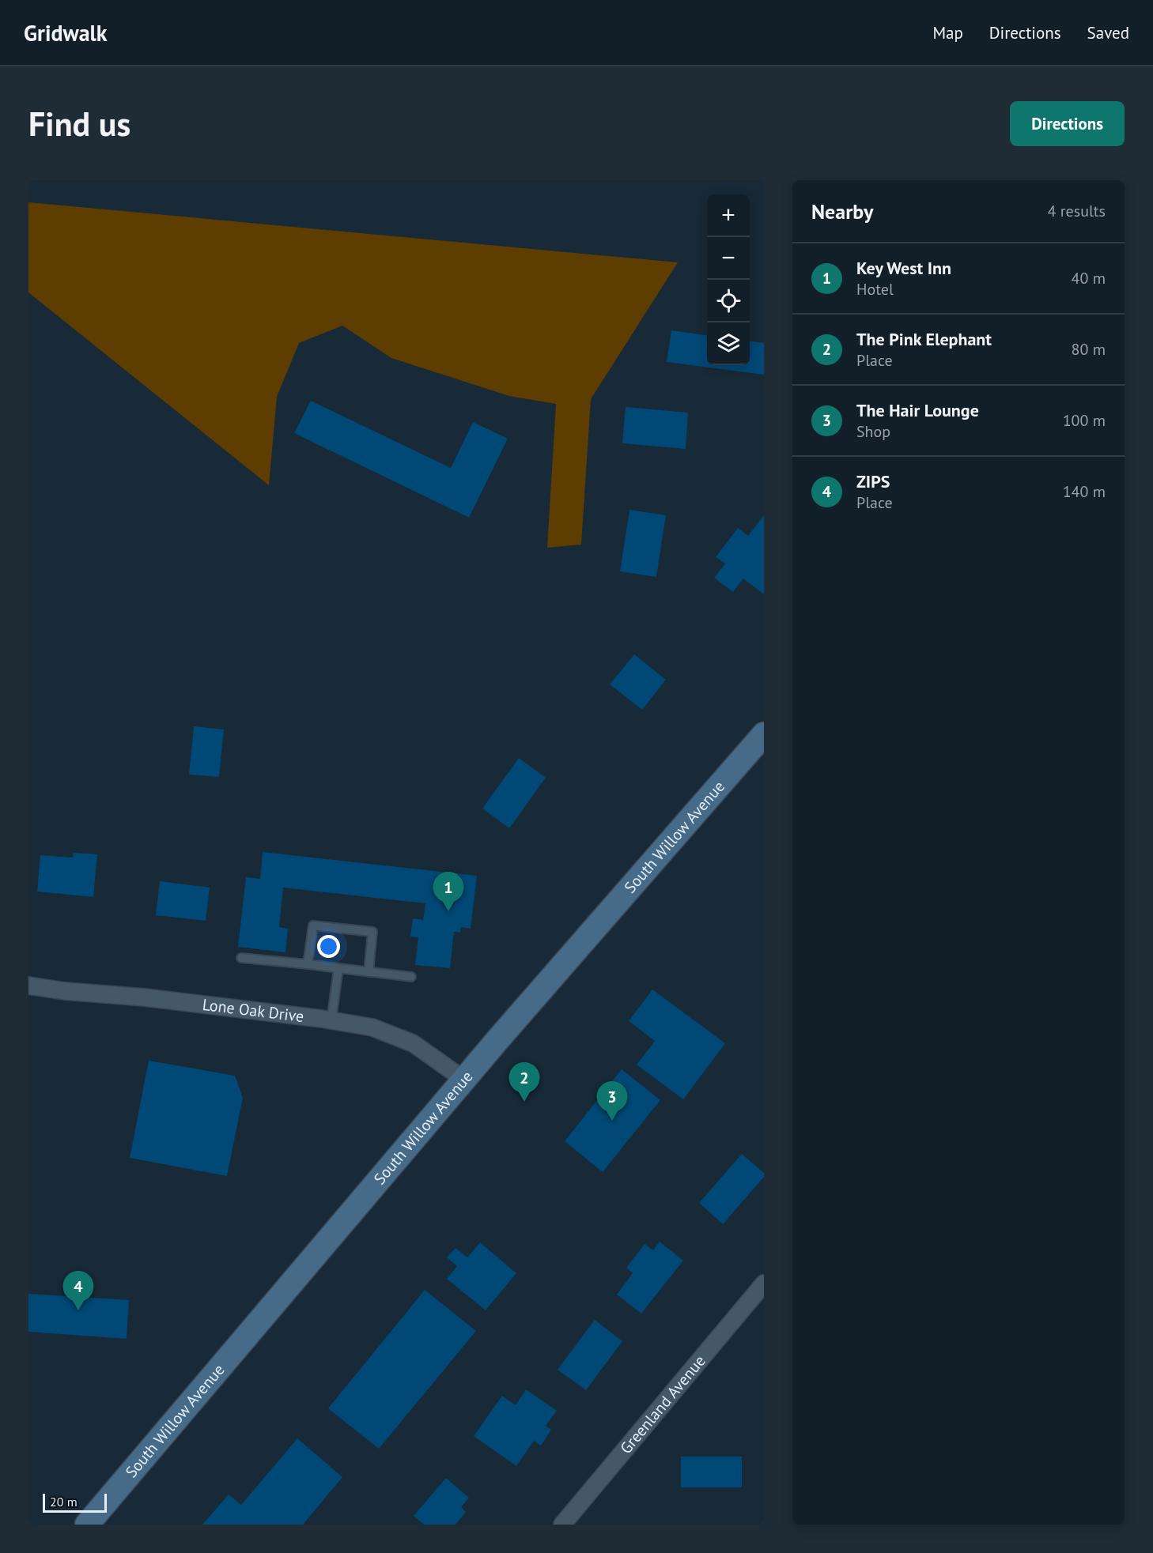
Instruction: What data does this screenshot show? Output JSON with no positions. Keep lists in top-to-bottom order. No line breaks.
{"streets":{"main road":["South Willow Avenue"],"street":["Lone Oak Drive","Greenland Avenue"]},"crossings":[["South Willow Avenue","Lone Oak Drive"]],"scale_bar":"20 m","page":{"header":"Gridwalk","nav":["Map","Directions","Saved"],"buttons":"Directions","title":"Find us","heading":["Nearby","4 results"],"map_buttons":["+","−"],"list":[{"mark":"1","name":"Key West Inn","note":"Hotel","value":"40 m"},{"mark":"2","name":"The Pink Elephant","note":"Place","value":"80 m"},{"mark":"3","name":"The Hair Lounge","note":"Shop","value":"100 m"},{"mark":"4","name":"ZIPS","note":"Place","value":"140 m"}],"pins":["1","2","3","4"],"scale":"20 m"}}
